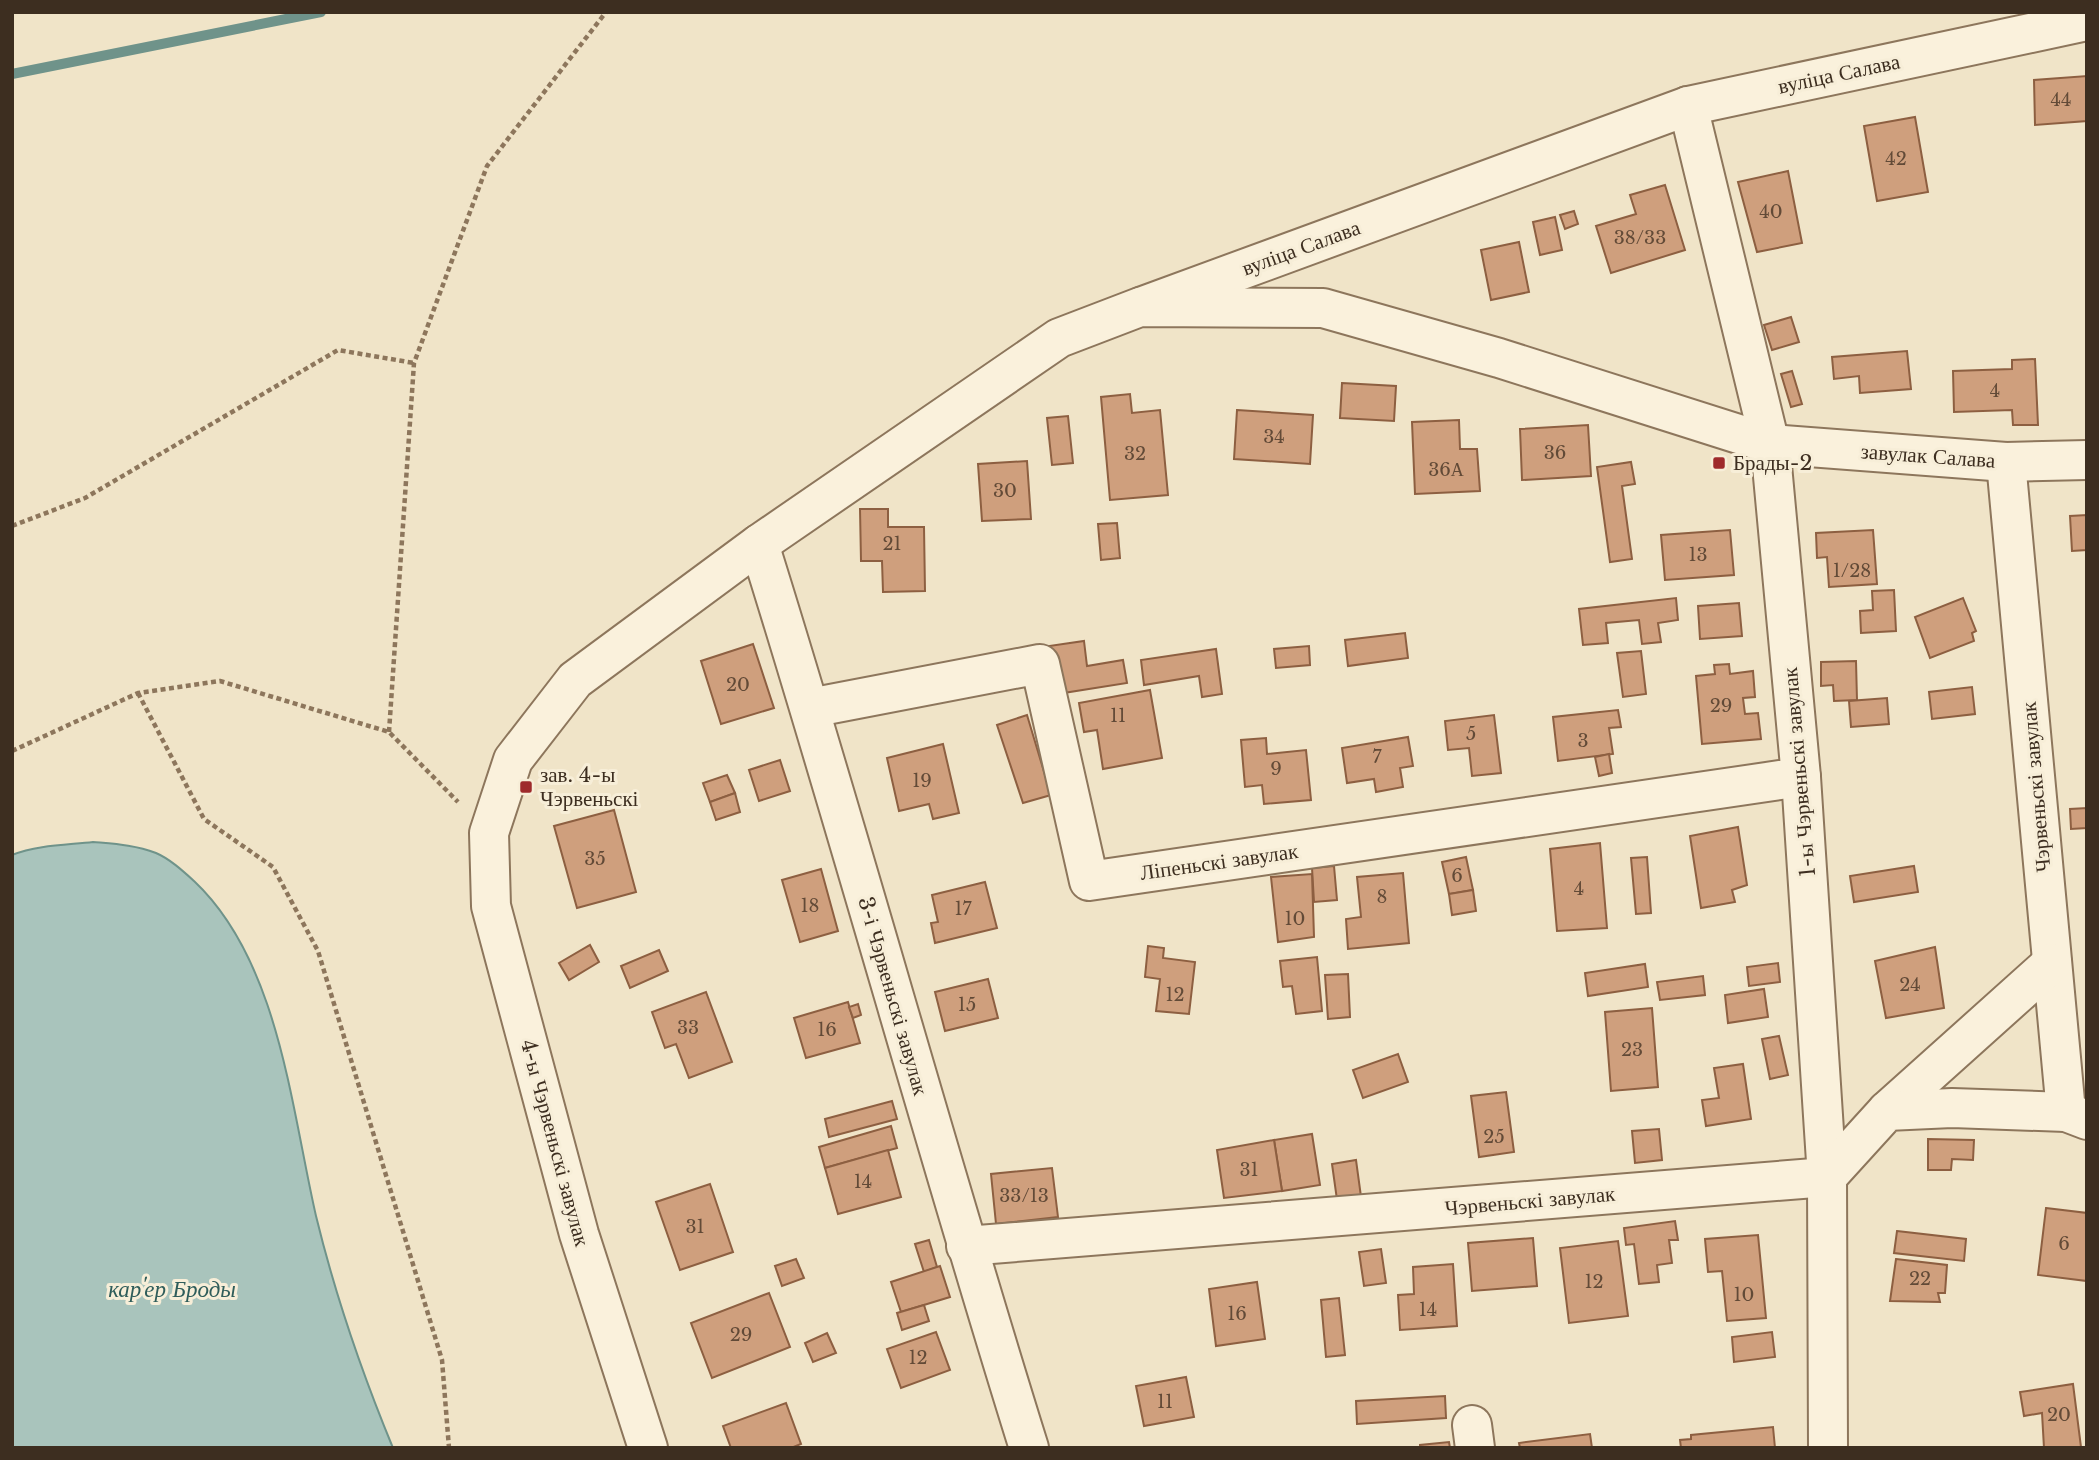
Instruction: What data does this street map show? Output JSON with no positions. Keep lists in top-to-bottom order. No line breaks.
{"streets":{"street":["вуліца Салава","завулак Салава","1-ы Чэрвеньскі завулак","Чэрвеньскі завулак","Ліпеньскі завулак","3-і Чэрвеньскі завулак","4-ы Чэрвеньскі завулак"]},"crossings":[["вуліца Салава","завулак Салава"],["вуліца Салава","1-ы Чэрвеньскі завулак"],["вуліца Салава","4-ы Чэрвеньскі завулак"],["завулак Салава","1-ы Чэрвеньскі завулак"],["завулак Салава","Чэрвеньскі завулак"],["1-ы Чэрвеньскі завулак","Чэрвеньскі завулак"],["1-ы Чэрвеньскі завулак","Ліпеньскі завулак"],["Чэрвеньскі завулак","3-і Чэрвеньскі завулак"],["Ліпеньскі завулак","3-і Чэрвеньскі завулак"],["3-і Чэрвеньскі завулак","4-ы Чэрвеньскі завулак"]],"water":["карʼер Броды"],"places":{"transit":["Брады-2","зав. 4-ы Чэрвеньскі"]},"house_numbers":["44","42","40","38/33","4","34","36","32","36А","30","21","13","1/28","20","29","11","5","3","7","9","19","35","6","4","8","18","17","10","24","12","15","33","16","23","25","31","14","33/13","31","6","22","12","10","14","16","29","12","11","20"]}
